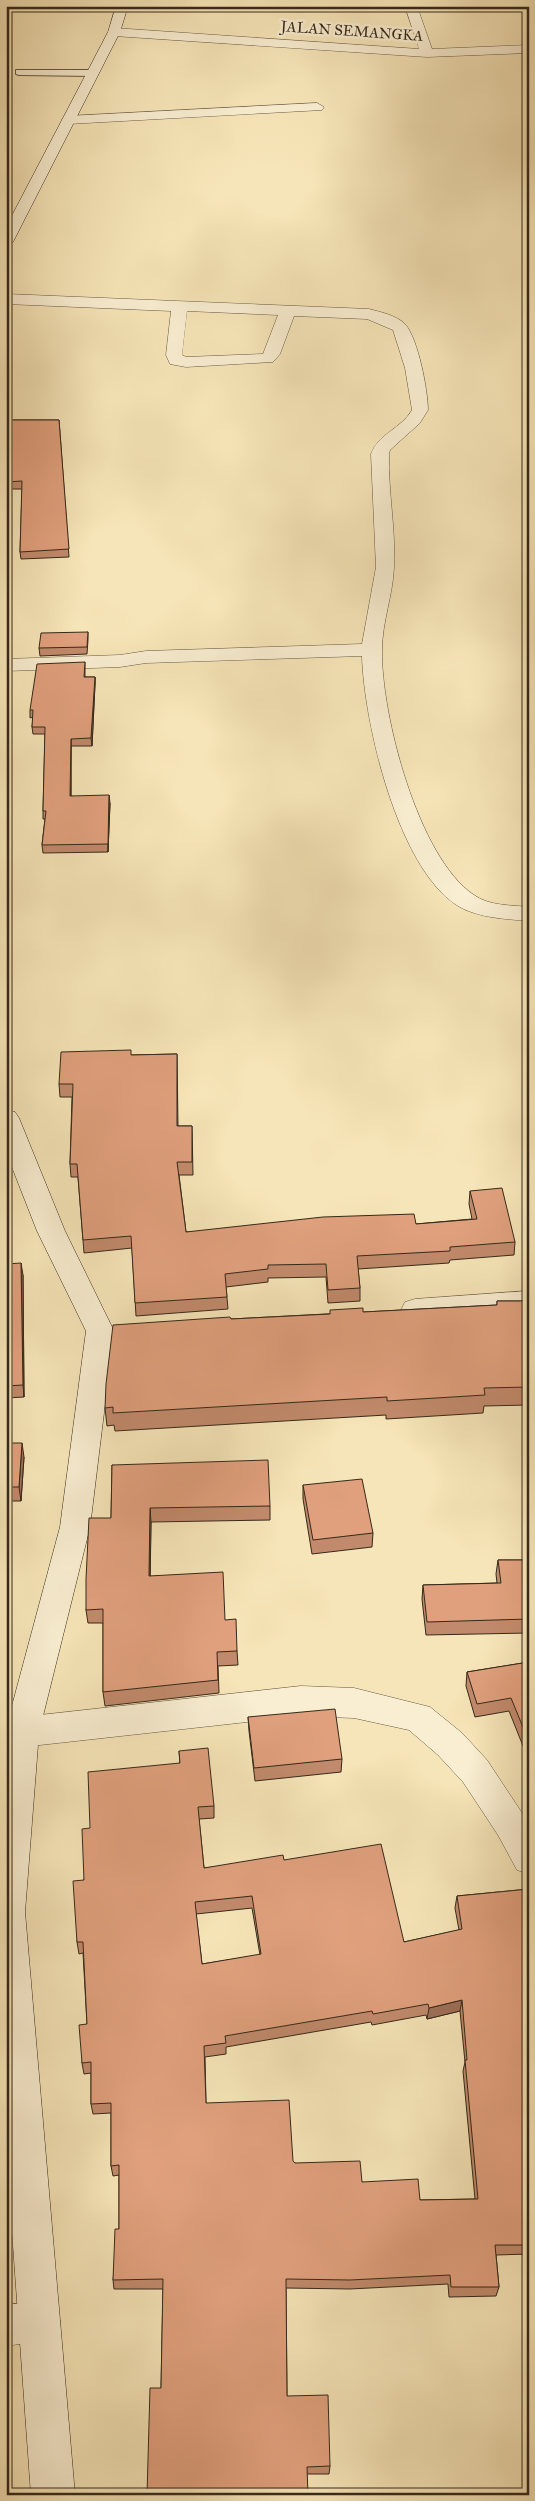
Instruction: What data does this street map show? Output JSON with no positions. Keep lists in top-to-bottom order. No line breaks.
{"streets":{"street":["JALAN SEMANGKA"]}}
